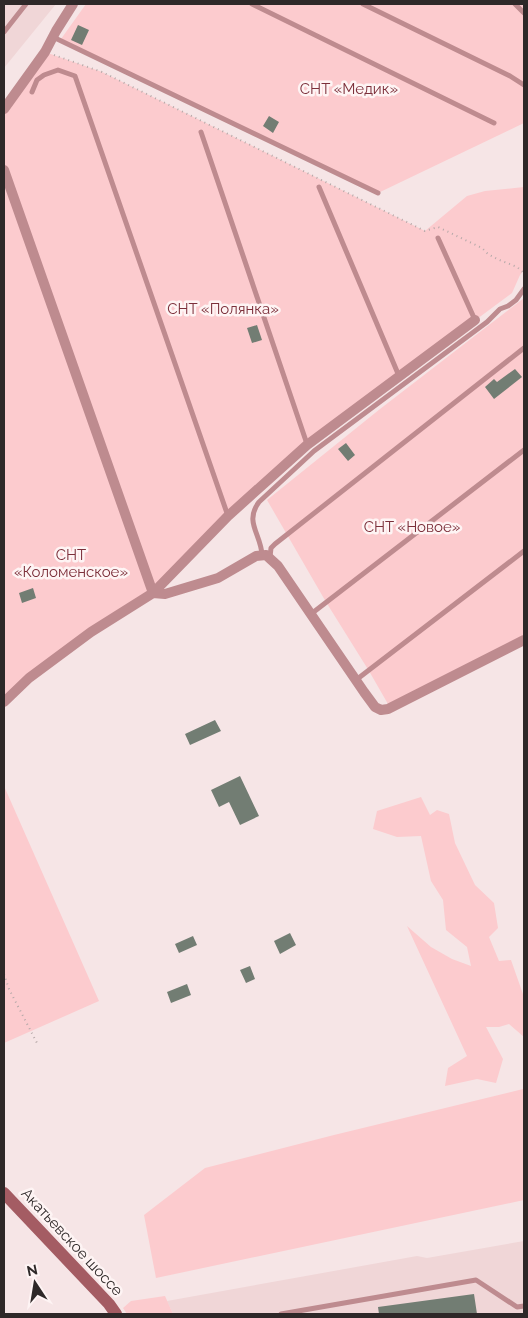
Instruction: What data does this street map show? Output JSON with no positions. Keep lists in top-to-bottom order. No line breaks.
{"streets":{"main road":["Акатьевское шоссе"]},"parks":["СНТ «Медик»","СНТ «Полянка»","СНТ «Новое»","СНТ «Коломенское»"],"north":"top"}
